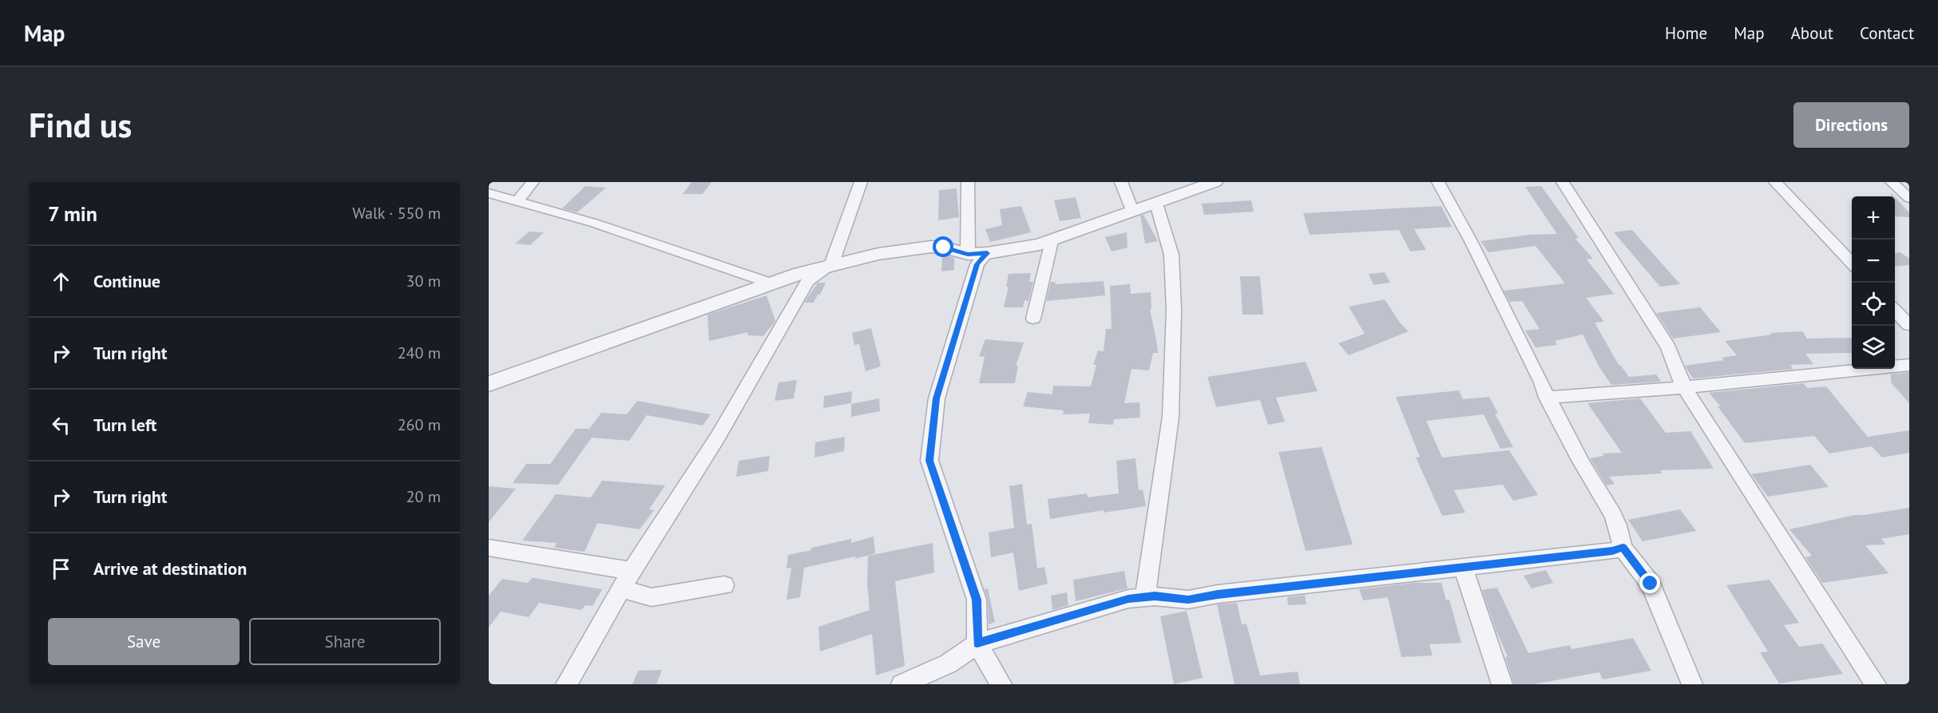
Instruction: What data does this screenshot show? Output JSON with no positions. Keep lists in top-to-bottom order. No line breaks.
{"page":{"header":"Map","nav":["Home","Map","About","Contact"],"buttons":["Directions",["Save","Share"]],"title":"Find us","heading":["7 min","Walk · 550 m"],"map_buttons":["+","−"],"list":[["Continue","30 m"],["Turn right","240 m"],["Turn left","260 m"],["Turn right","20 m"],"Arrive at destination"]}}
